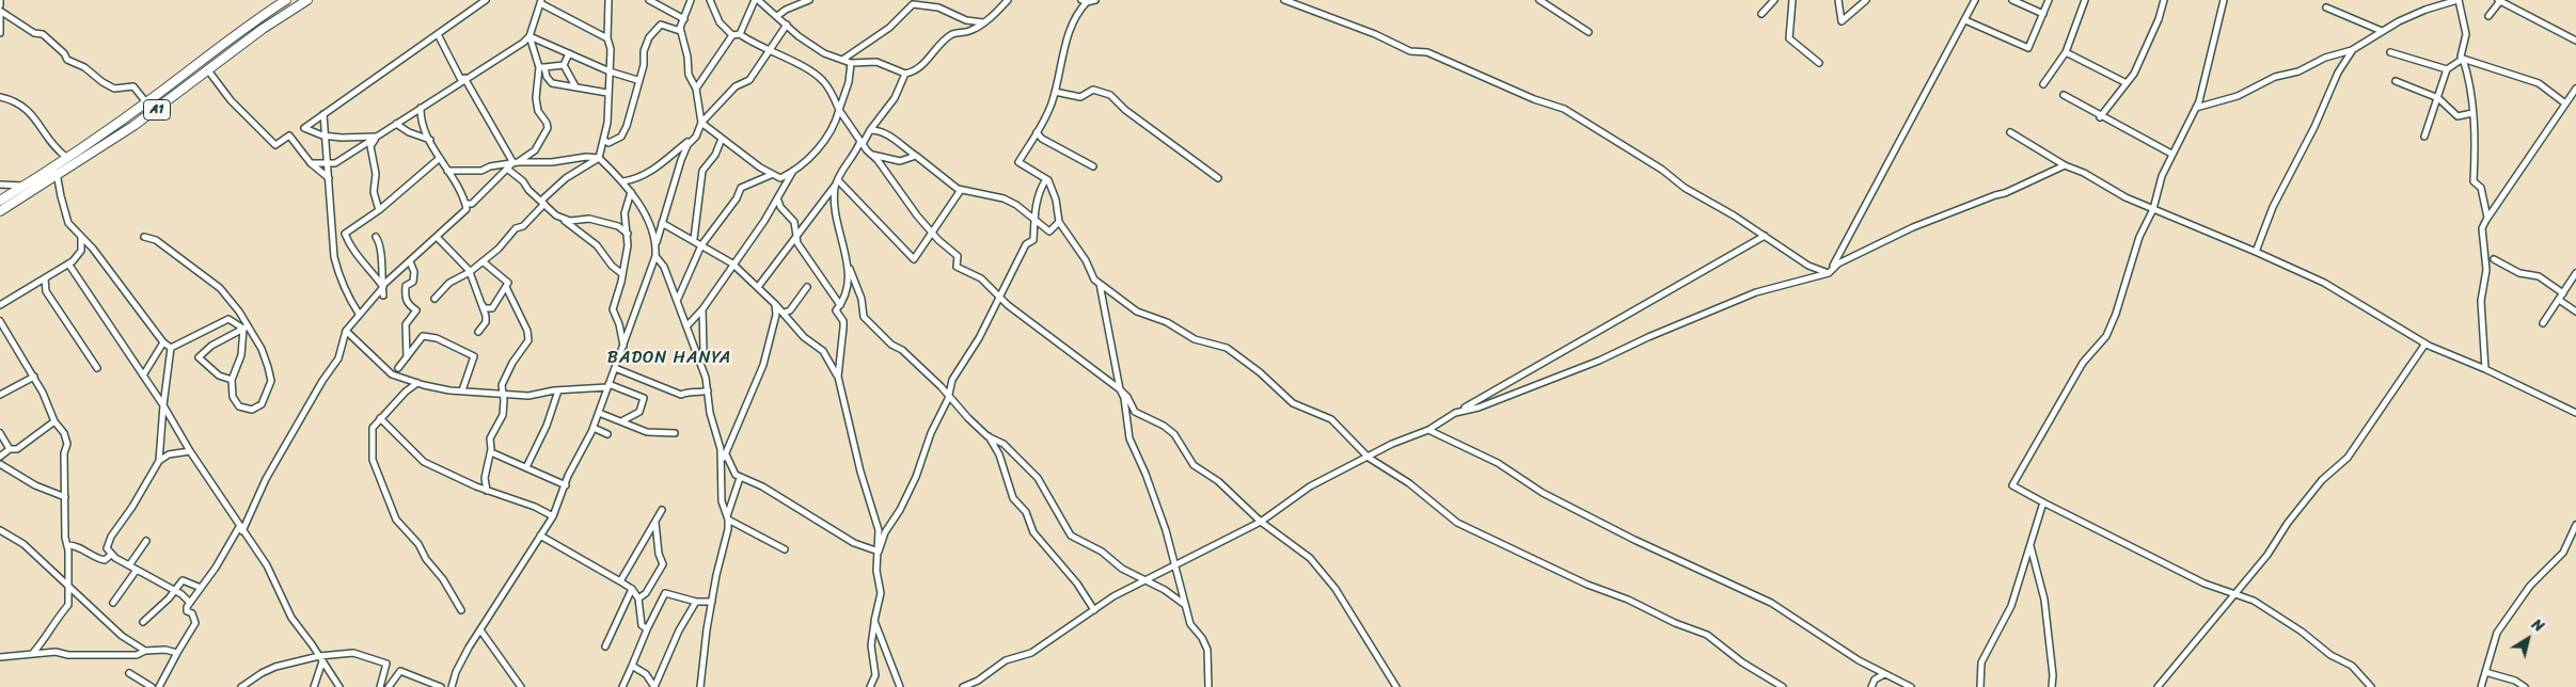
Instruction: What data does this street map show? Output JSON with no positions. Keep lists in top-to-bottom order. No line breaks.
{"streets":{"highway":["A1"]},"districts":["BADON HANYA"],"north":"top right"}
